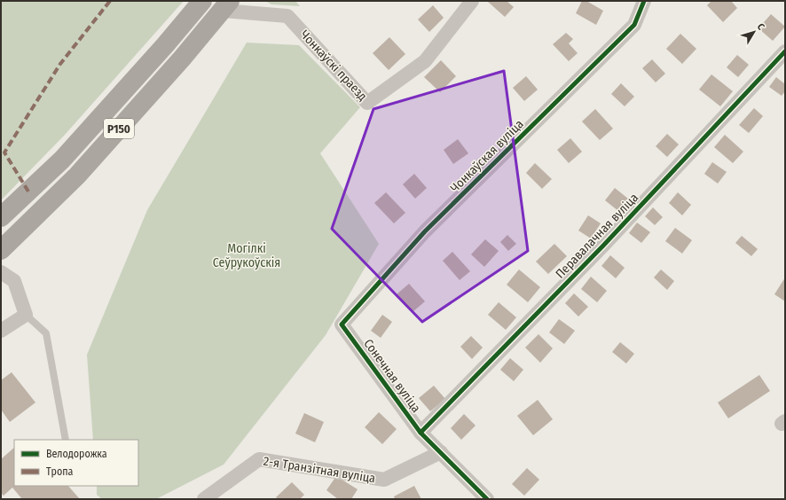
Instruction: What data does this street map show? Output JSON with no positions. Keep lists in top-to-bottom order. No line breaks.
{"streets":{"main road":["Р150"],"street":["Чонкаўскі праезд","Чонкаўская вуліца","Перавалачная вуліца","Сонечная вуліца","2-я Транзітная вуліца"]},"crossings":[["Чонкаўскі праезд","Р150"],["Чонкаўская вуліца","Сонечная вуліца"],["Перавалачная вуліца","Сонечная вуліца"],["Сонечная вуліца","2-я Транзітная вуліца"]],"parks":["Могілкі Сеўрукоўскія"],"legend":["Велодорожка","Тропа"],"north":"top right"}
